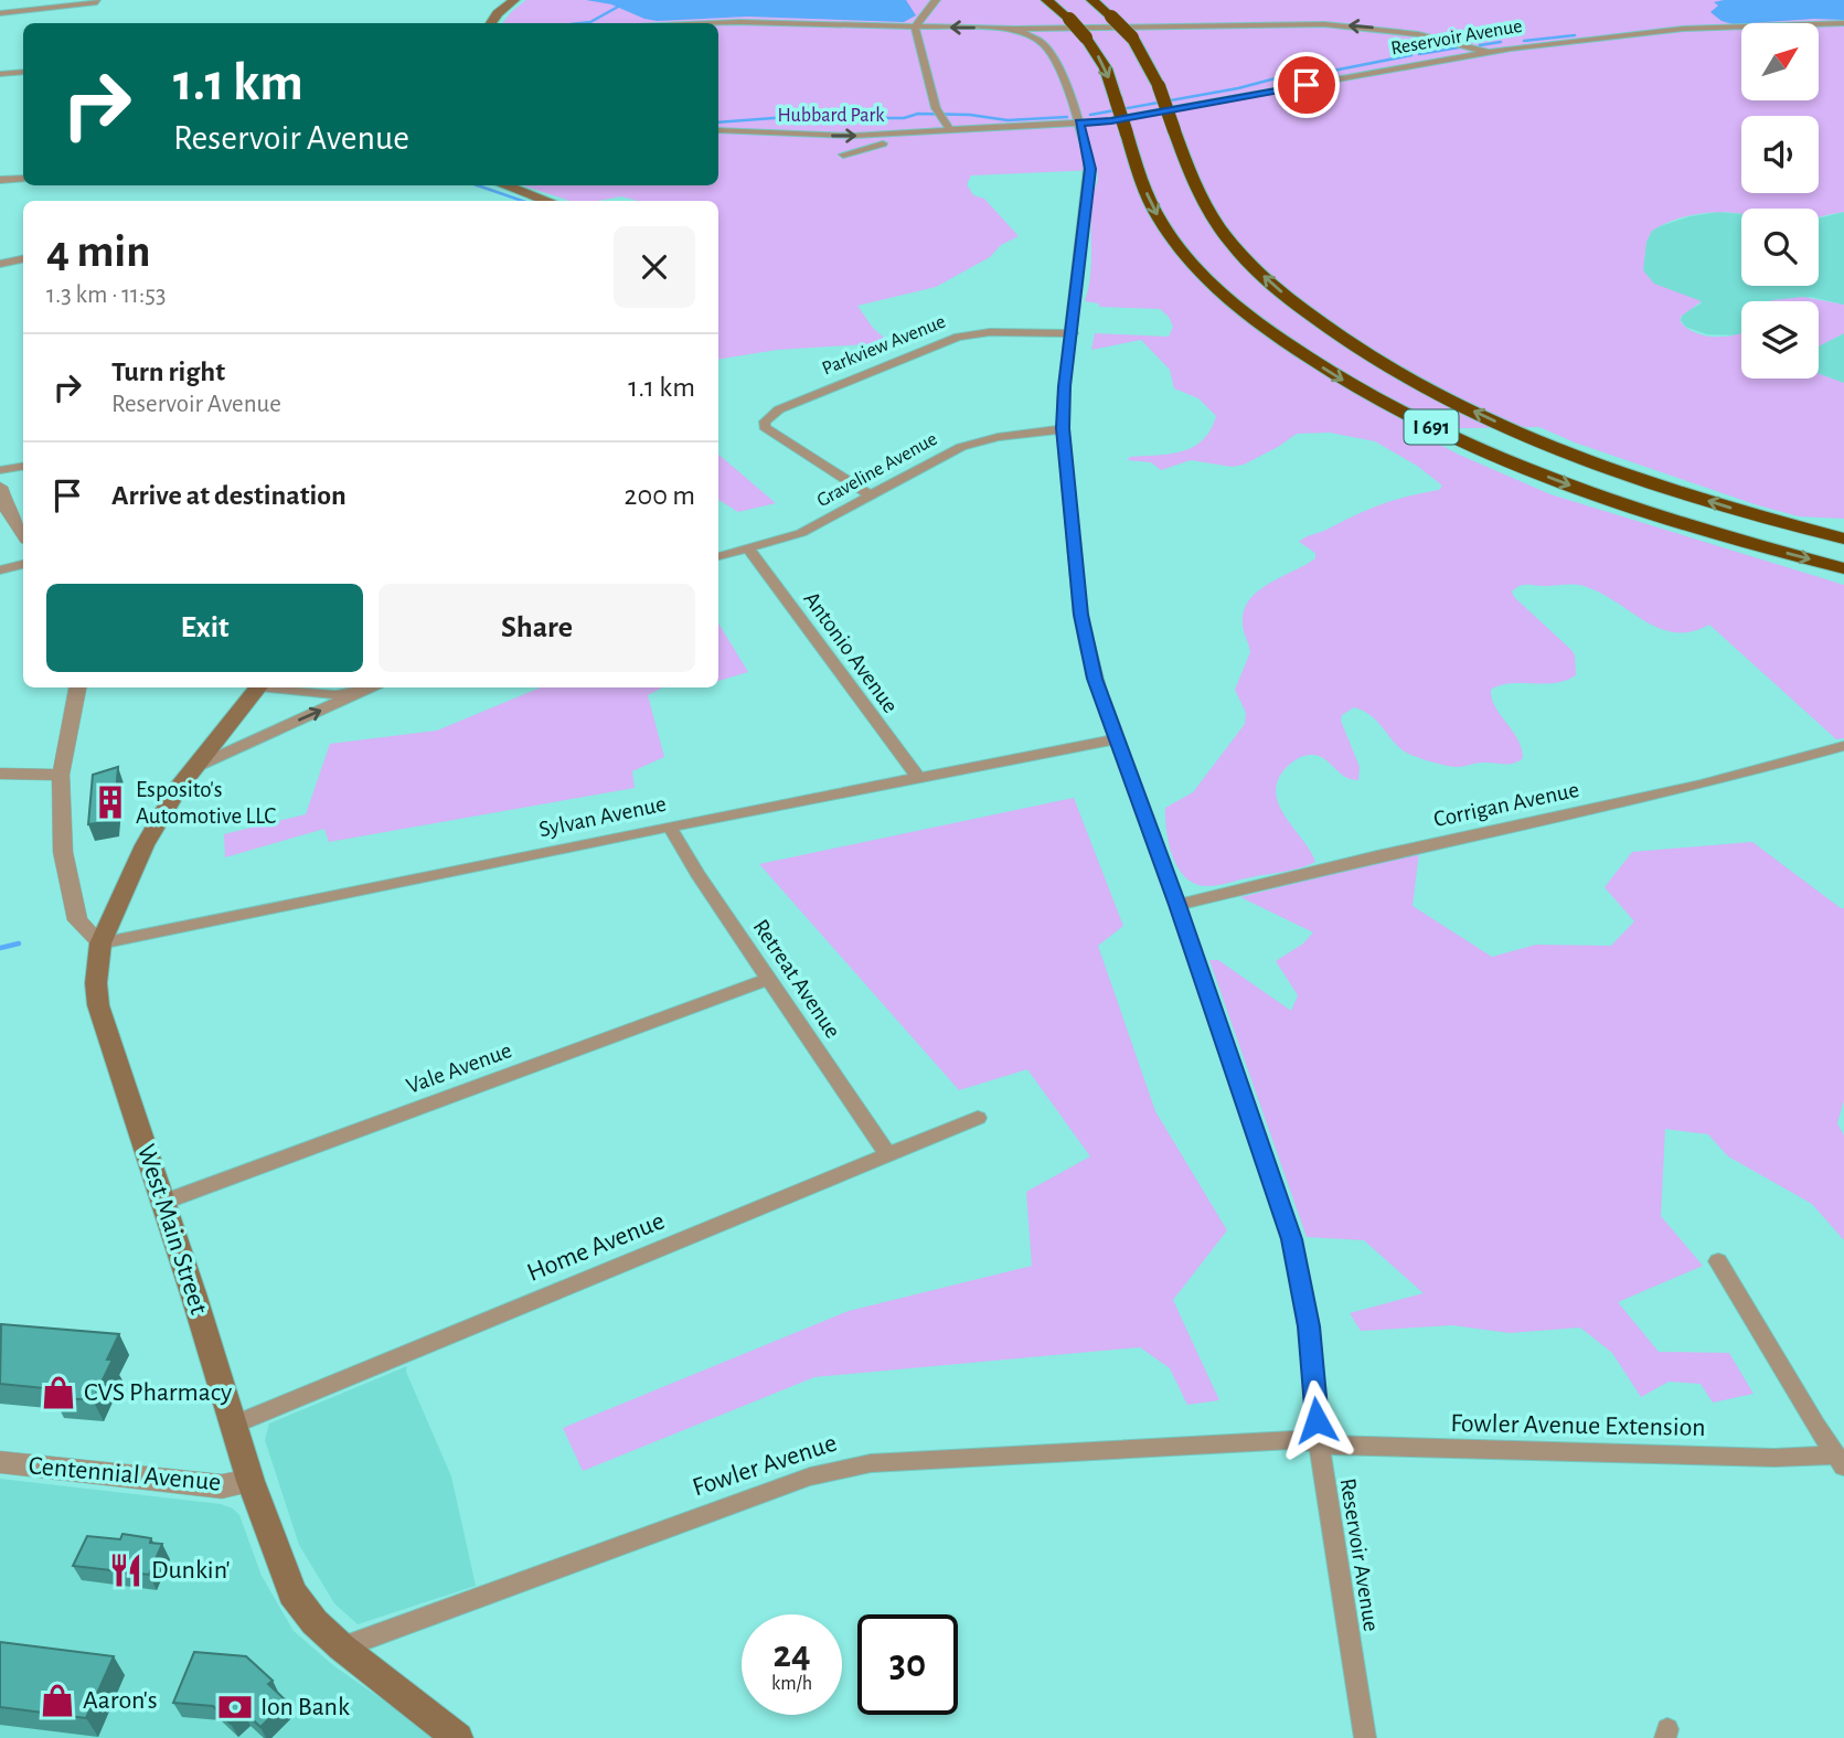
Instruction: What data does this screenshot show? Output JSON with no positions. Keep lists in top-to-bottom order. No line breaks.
{"streets":{"highway":["I 691"],"main road":["West Main Street"],"street":["Reservoir Avenue","Parkview Avenue","Graveline Avenue","Antonio Avenue","Corrigan Avenue","Sylvan Avenue","Retreat Avenue","Vale Avenue","Home Avenue","Fowler Avenue Extension","Fowler Avenue","Centennial Avenue"]},"crossings":[["Reservoir Avenue","Parkview Avenue"],["Reservoir Avenue","Graveline Avenue"],["Reservoir Avenue","Corrigan Avenue"],["Reservoir Avenue","Sylvan Avenue"],["Reservoir Avenue","Fowler Avenue Extension"],["Reservoir Avenue","Fowler Avenue"],["Parkview Avenue","Graveline Avenue"],["Graveline Avenue","Antonio Avenue"],["Antonio Avenue","Sylvan Avenue"],["Sylvan Avenue","Retreat Avenue"],["Sylvan Avenue","West Main Street"],["Retreat Avenue","Vale Avenue"],["Retreat Avenue","Home Avenue"],["Vale Avenue","West Main Street"],["West Main Street","Home Avenue"],["West Main Street","Fowler Avenue"],["West Main Street","Centennial Avenue"],["Fowler Avenue Extension","Fowler Avenue"]],"parks":["Hubbard Park"],"places":{"building":["Esposito's Automotive LLC"],"shop":["CVS Pharmacy","Aaron's"],"restaurant":["Dunkin'"],"bank":["Ion Bank"]},"north":"top right","page":{"turn":["1.1 km","Reservoir Avenue"],"heading":["4 min","1.3 km · 11:53"],"list":[{"name":"Turn right","note":"Reservoir Avenue","value":"1.1 km"},{"name":"Arrive at destination","value":"200 m"}],"buttons":["Exit","Share"],"speed":"24 km/h","limit":"30"}}
